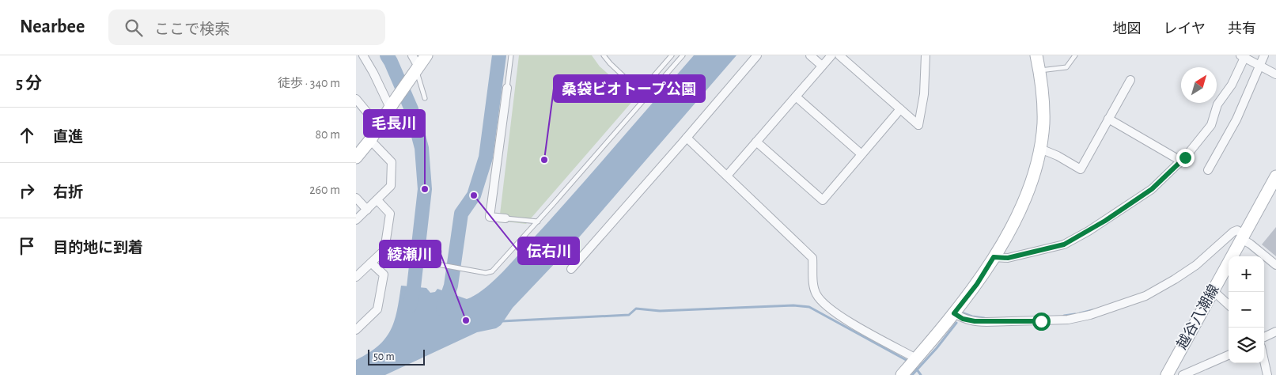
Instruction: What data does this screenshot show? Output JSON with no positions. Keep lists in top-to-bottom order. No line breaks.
{"streets":{"street":["越谷八潮線"]},"places":["桑袋ビオトープ公園","毛長川","伝右川","綾瀬川"],"scale_bar":"50 m","north":"top right","page":{"header":"Nearbee","search":"ここで検索","nav":["地図","レイヤ","共有"],"heading":["5 分","徒歩 · 340 m"],"list":[["直進","80 m"],["右折","260 m"],"目的地に到着"],"map_buttons":["+","−"],"scale":"50 m"}}
